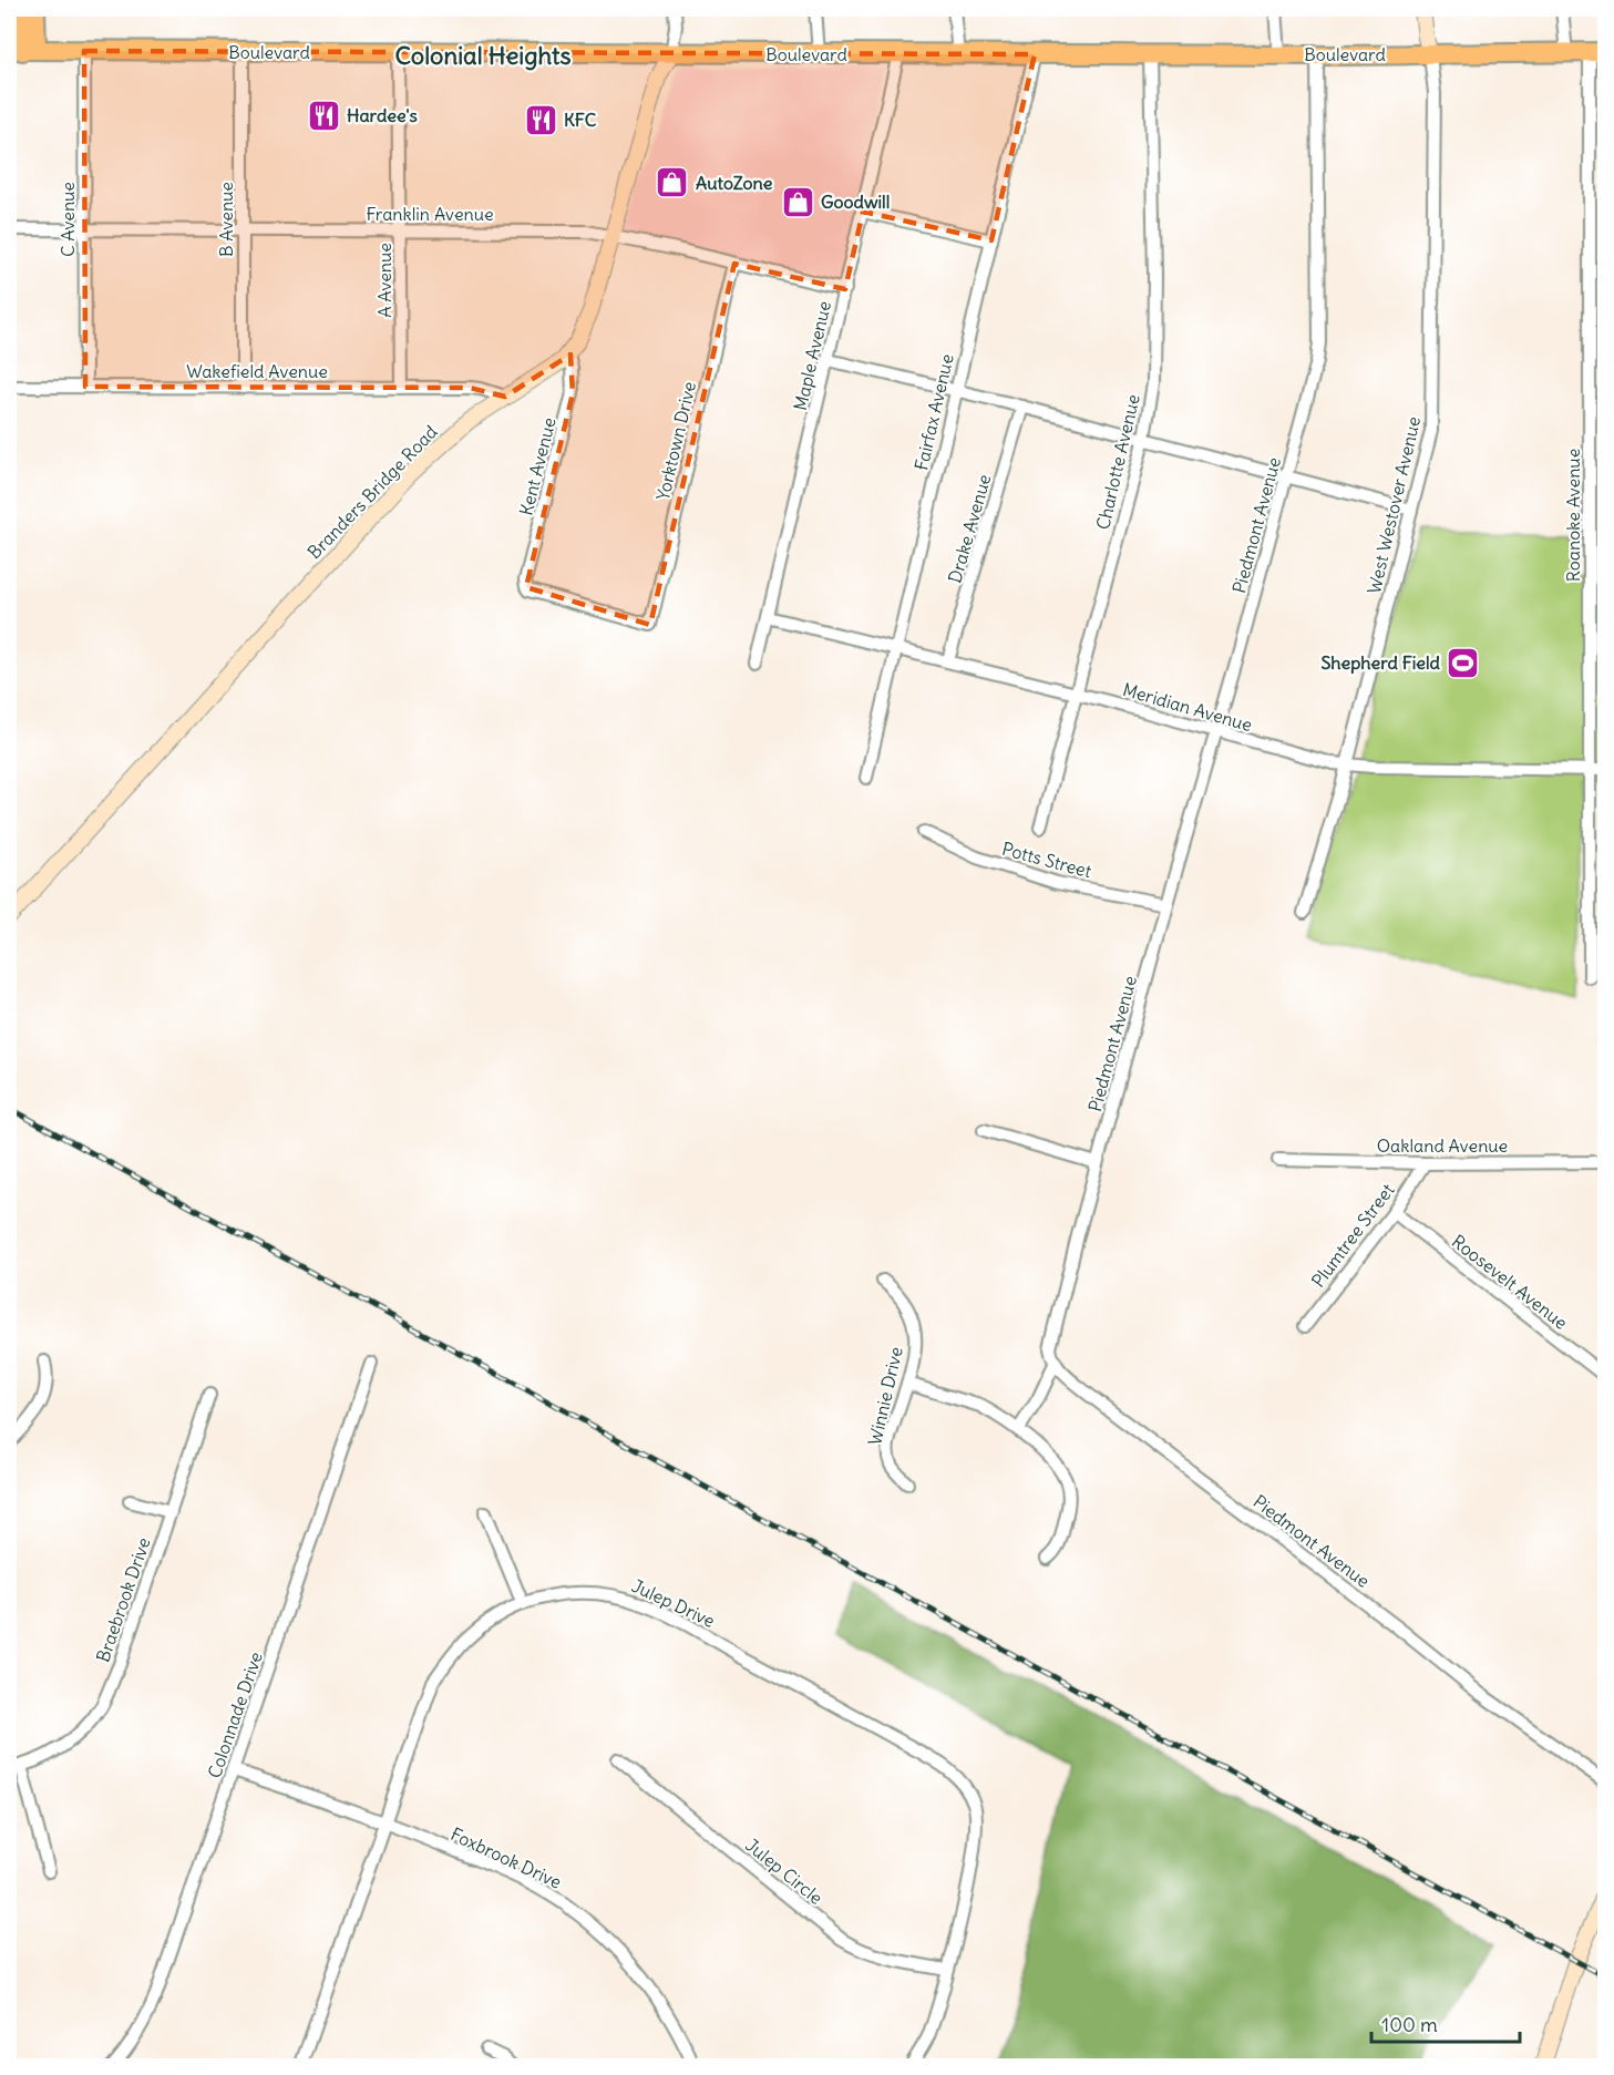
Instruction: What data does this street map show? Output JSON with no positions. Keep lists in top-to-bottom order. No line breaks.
{"streets":{"main road":["Boulevard"],"street":["Franklin Avenue","C Avenue","B Avenue","A Avenue","Maple Avenue","Wakefield Avenue","Fairfax Avenue","Yorktown Drive","Charlotte Avenue","Kent Avenue","Branders Bridge Road","West Westover Avenue","Roanoke Avenue","Piedmont Avenue","Drake Avenue","Meridian Avenue","Potts Street","Oakland Avenue","Plumtree Street","Roosevelt Avenue","Winnie Drive","Braebrook Drive","Julep Drive","Colonnade Drive","Foxbrook Drive","Julep Circle"]},"crossings":[["Boulevard","C Avenue"],["Boulevard","B Avenue"],["Boulevard","A Avenue"],["Boulevard","Maple Avenue"],["Boulevard","Fairfax Avenue"],["Boulevard","Charlotte Avenue"],["Boulevard","Branders Bridge Road"],["Boulevard","West Westover Avenue"],["Boulevard","Roanoke Avenue"],["Boulevard","Piedmont Avenue"],["Franklin Avenue","C Avenue"],["Franklin Avenue","B Avenue"],["Franklin Avenue","A Avenue"],["Franklin Avenue","Maple Avenue"],["Franklin Avenue","Yorktown Drive"],["Franklin Avenue","Branders Bridge Road"],["C Avenue","Wakefield Avenue"],["B Avenue","Wakefield Avenue"],["A Avenue","Wakefield Avenue"],["Maple Avenue","Meridian Avenue"],["Wakefield Avenue","Branders Bridge Road"],["Fairfax Avenue","Meridian Avenue"],["Yorktown Drive","Kent Avenue"],["Charlotte Avenue","Meridian Avenue"],["Kent Avenue","Branders Bridge Road"],["West Westover Avenue","Meridian Avenue"],["Roanoke Avenue","Meridian Avenue"],["Piedmont Avenue","Meridian Avenue"],["Piedmont Avenue","Potts Street"],["Drake Avenue","Meridian Avenue"],["Oakland Avenue","Plumtree Street"],["Plumtree Street","Roosevelt Avenue"],["Julep Drive","Foxbrook Drive"],["Julep Drive","Julep Circle"],["Colonnade Drive","Foxbrook Drive"]],"districts":["Colonial Heights"],"places":{"restaurant":["Hardee's","KFC"],"shop":["AutoZone","Goodwill"],"sports":["Shepherd Field"]},"scale_bar":"100 m"}
